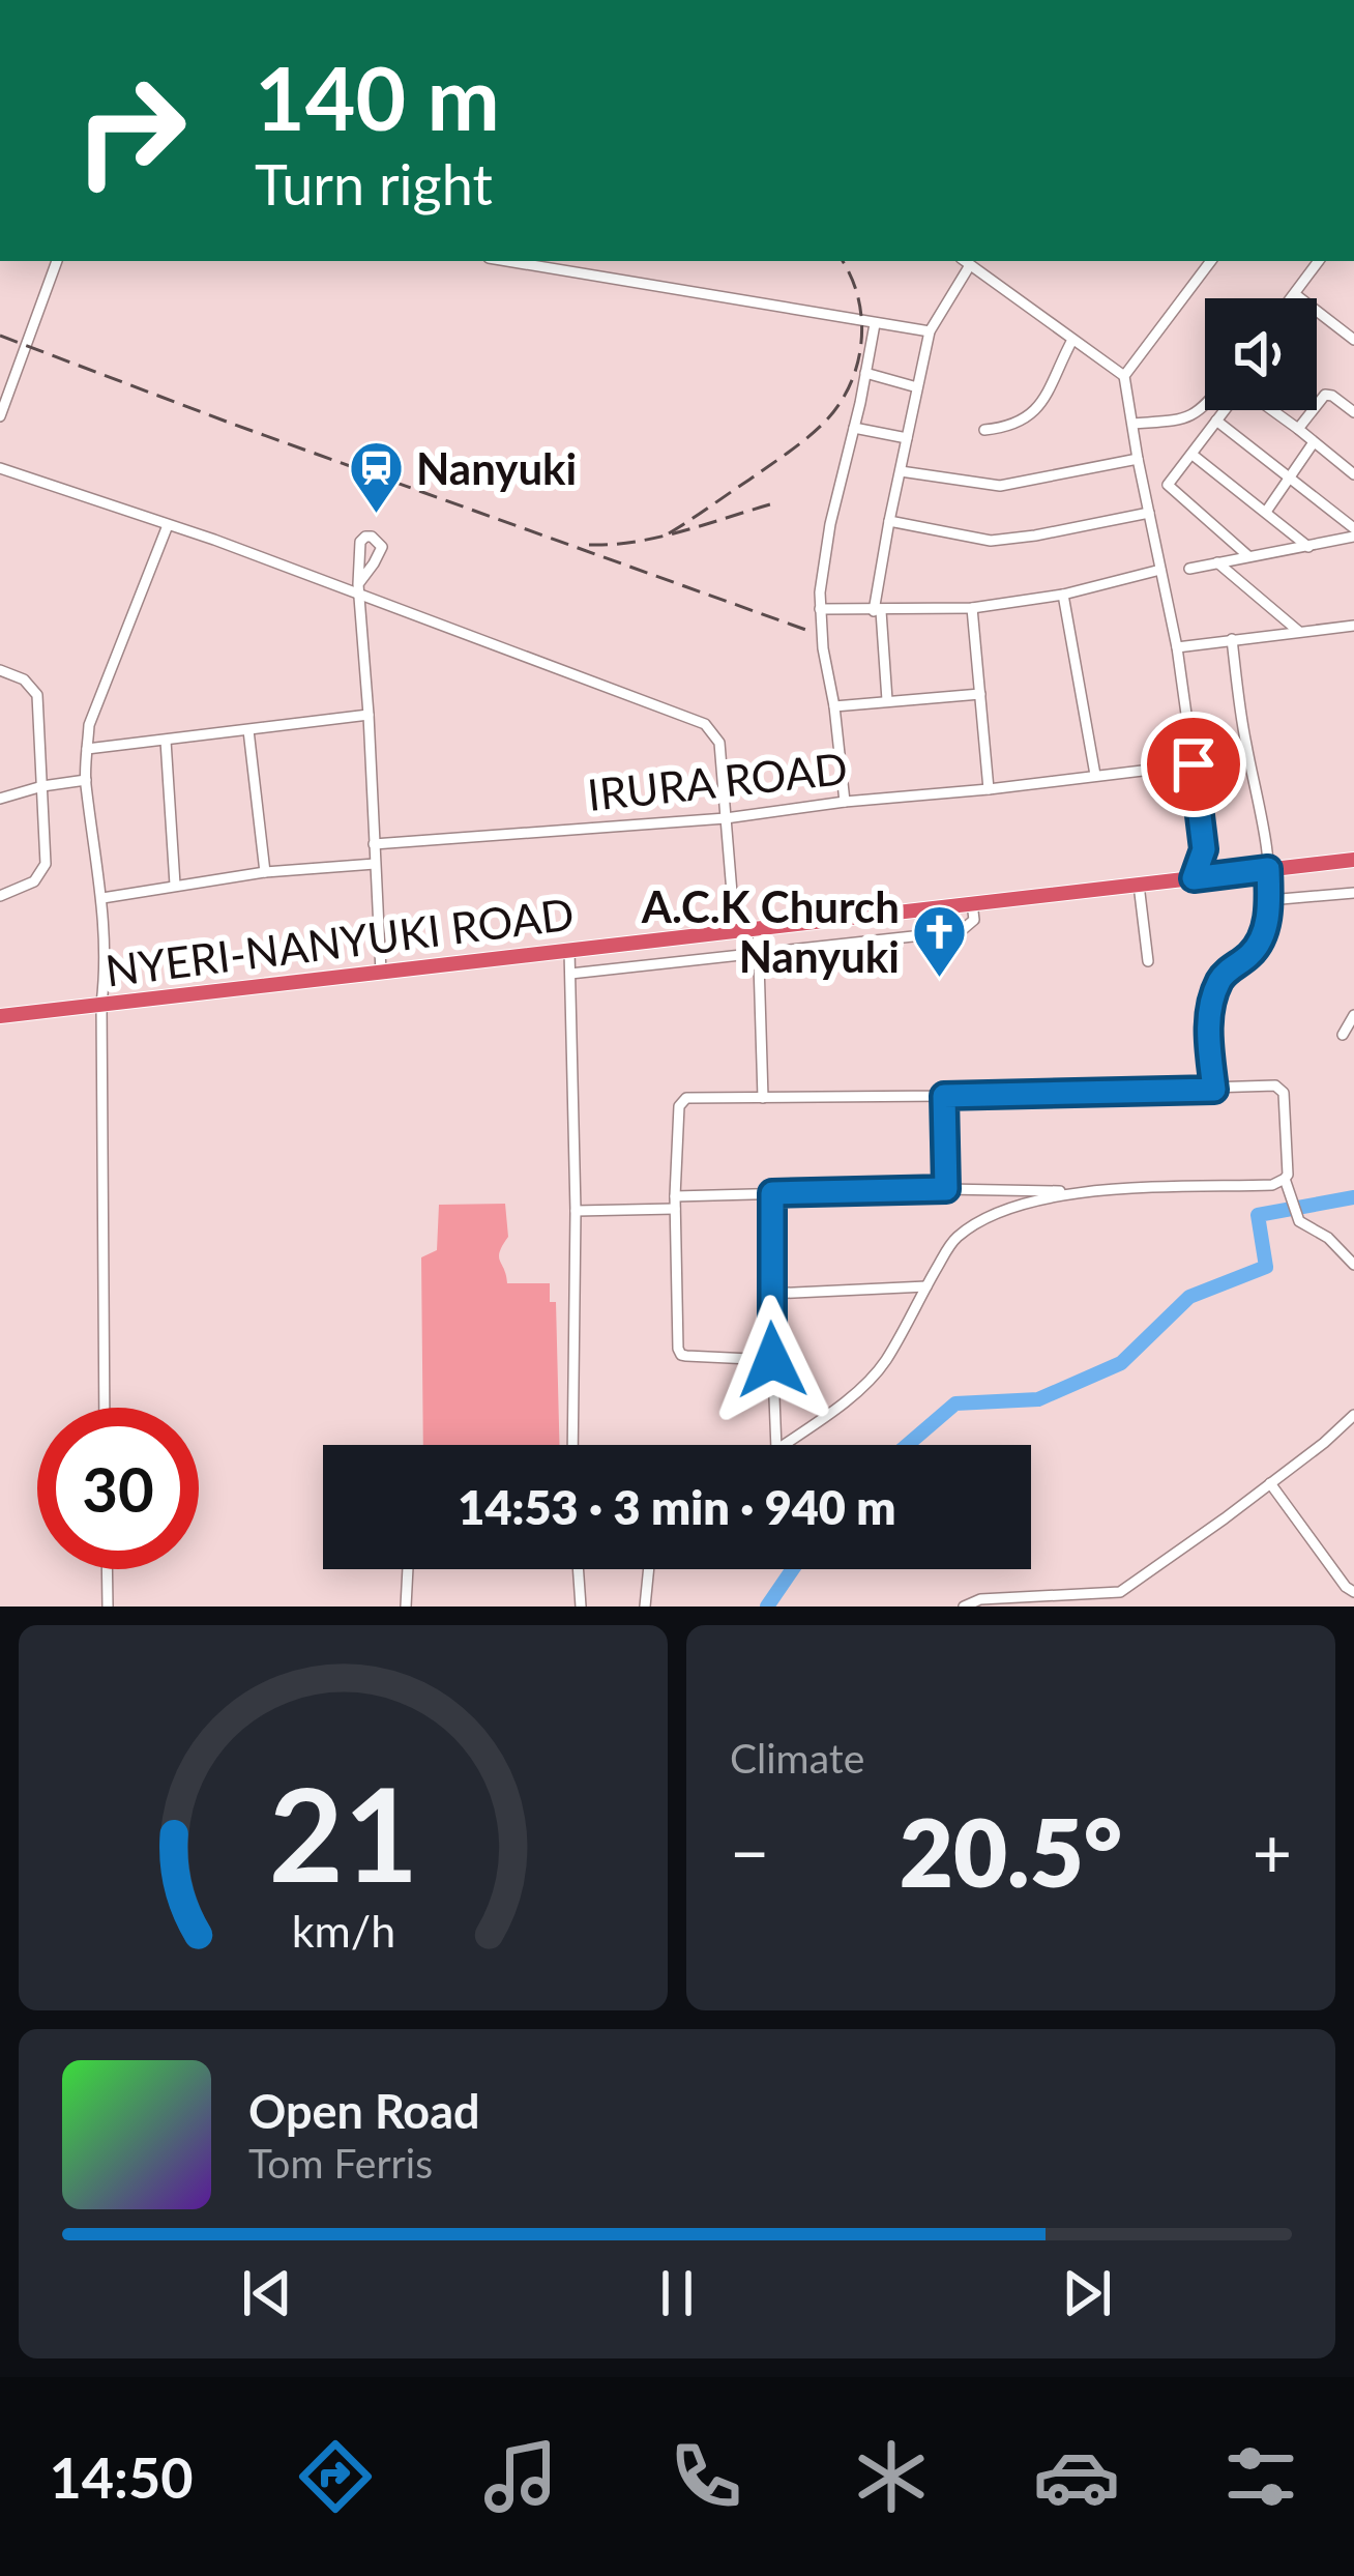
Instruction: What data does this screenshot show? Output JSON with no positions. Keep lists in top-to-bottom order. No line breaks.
{"streets":{"highway":["NYERI-NANYUKI ROAD"],"street":["IRURA ROAD"]},"places":{"station":["Nanyuki"],"church":["A.C.K Church Nanyuki"]},"page":{"turn":["140 m","Turn right"],"limit":"30","trip":"14:53 · 3 min · 940 m","tile":"Climate","heat":["−","20.5°","+"],"song":["Open Road","Tom Ferris"],"tabs":"14:50","gauge":["21","km/h"]}}
